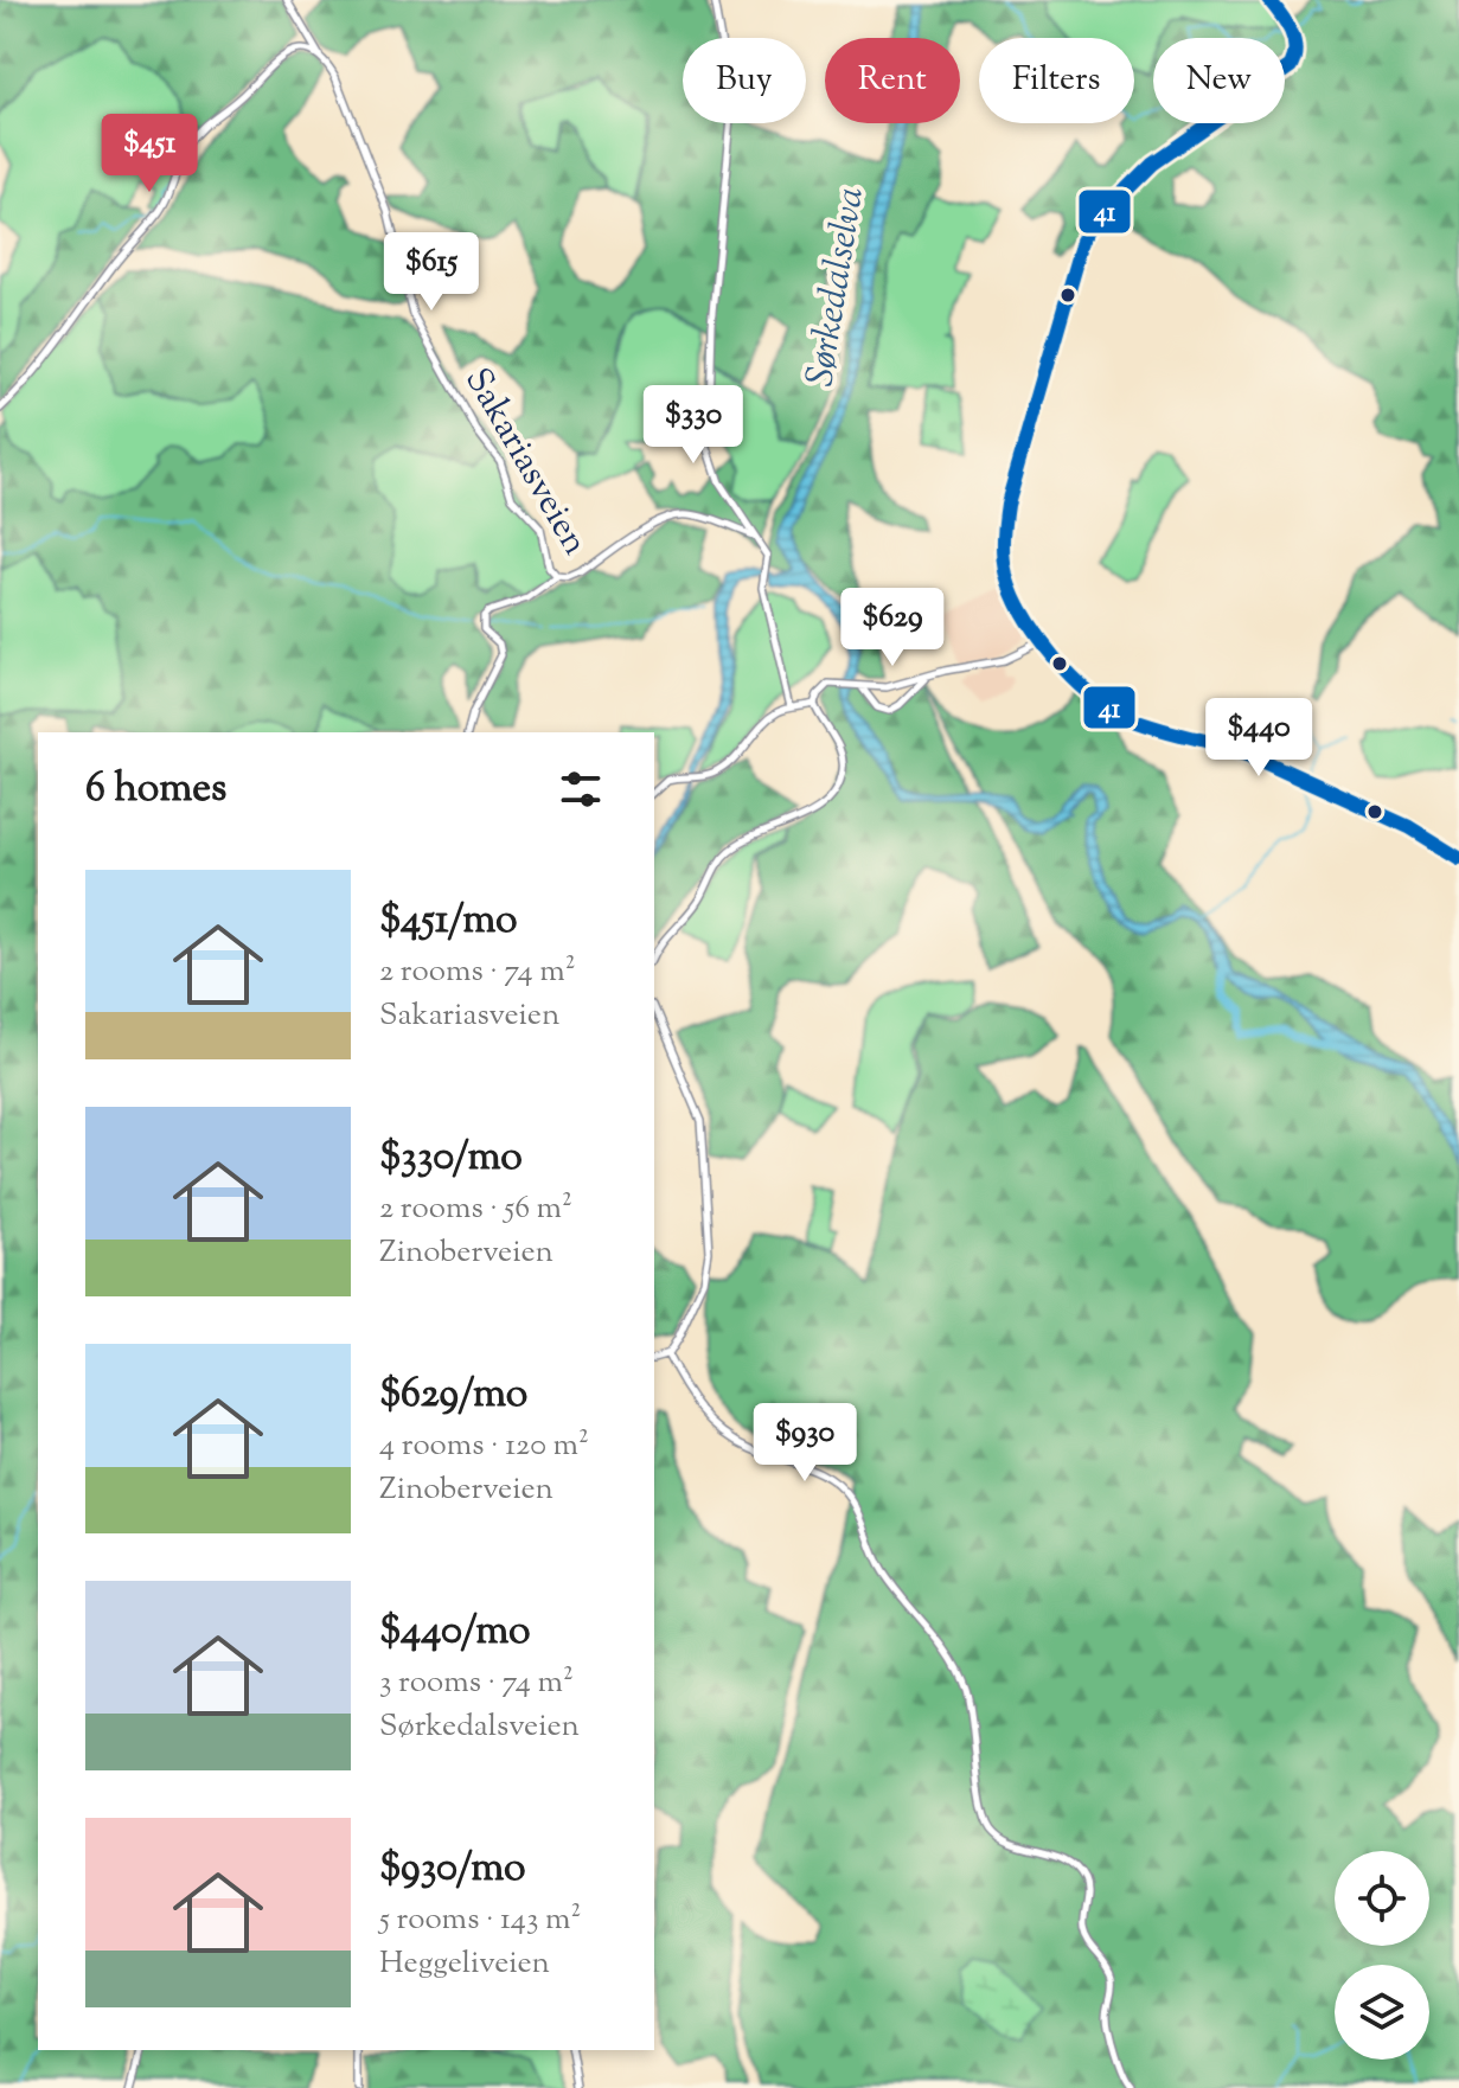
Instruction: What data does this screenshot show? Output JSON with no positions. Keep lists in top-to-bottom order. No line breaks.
{"streets":{"street":["Sakariasveien"]},"water":["Sørkedalselva"],"lines":["transit line 41"],"page":{"chip":["Buy","Rent","Filters","New"],"price":["$451","$615","$330","$629","$440","$930"],"heading":"6 homes","list":[{"name":"$451/mo","note":"2 rooms · 74 m² · Sakariasveien"},{"name":"$330/mo","note":"2 rooms · 56 m² · Zinoberveien"},{"name":"$629/mo","note":"4 rooms · 120 m² · Zinoberveien"},{"name":"$440/mo","note":"3 rooms · 74 m² · Sørkedalsveien"},{"name":"$930/mo","note":"5 rooms · 143 m² · Heggeliveien"}]}}
